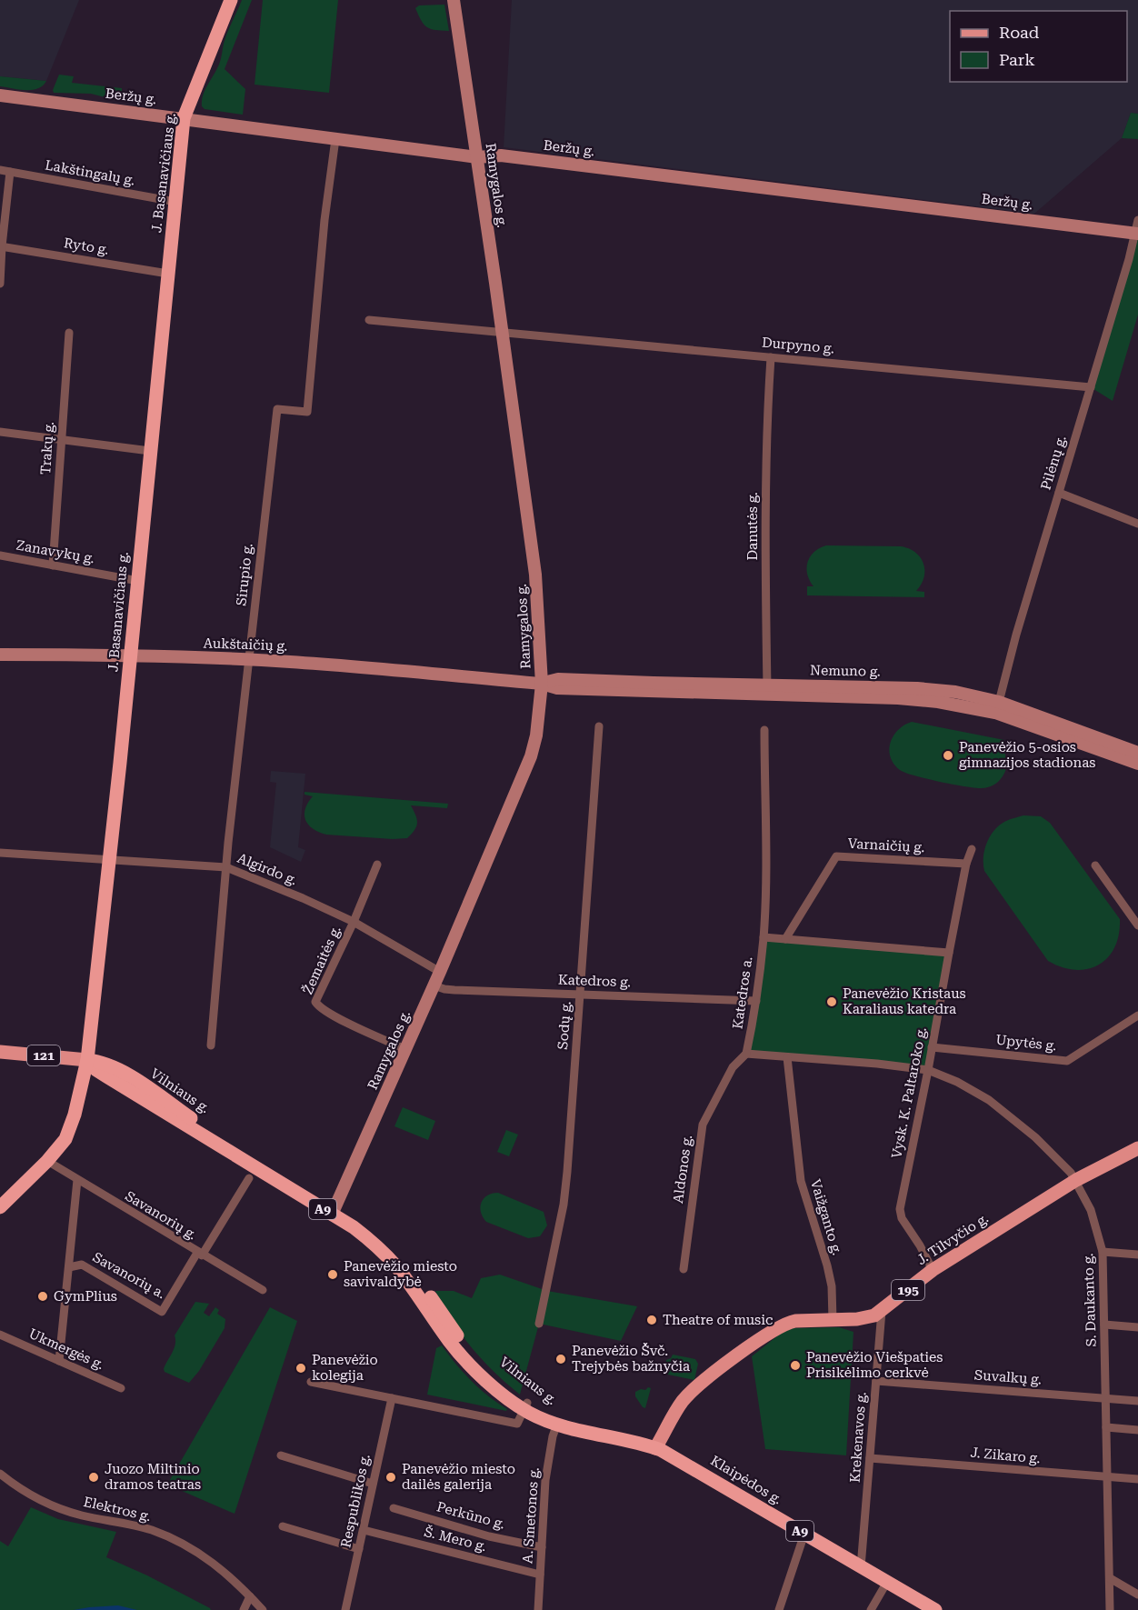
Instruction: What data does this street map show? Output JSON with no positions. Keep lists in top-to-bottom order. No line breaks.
{"streets":{"highway":["J. Basanavičiaus g.","Vilniaus g.","A9","Klaipėdos g."],"main road":["Beržų g.","Ramygalos g.","Aukštaičių g.","Nemuno g.","121","J. Tilvyčio g.","195"],"street":["Lakštingalų g.","Ryto g.","Durpyno g.","Trakų g.","Pilėnų g.","Danutės g.","Zanavykų g.","Sirupio g.","Varnaičių g.","Algirdo g.","Žemaitės g.","Katedros g.","Katedros a.","Sodų g.","Upytės g.","Vysk. K. Paltaroko g.","Aldonos g.","Savanorių g.","Vaižganto g.","Savanorių a.","S. Daukanto g.","Ukmergės g.","Suvalkų g.","Krekenavos g.","J. Zikaro g.","Respublikos g.","Elektros g.","Perkūno g.","A. Smetonos g.","Š. Mero g."]},"crossings":[["Beržų g.","J. Basanavičiaus g."],["Beržų g.","Ramygalos g."],["Beržų g.","Pilėnų g."],["Beržų g.","Sirupio g."],["Lakštingalų g.","J. Basanavičiaus g."],["J. Basanavičiaus g.","Ryto g."],["J. Basanavičiaus g.","Zanavykų g."],["J. Basanavičiaus g.","Aukštaičių g."],["J. Basanavičiaus g.","Algirdo g."],["J. Basanavičiaus g.","121"],["J. Basanavičiaus g.","Vilniaus g."],["J. Basanavičiaus g.","Savanorių g."],["Ramygalos g.","Durpyno g."],["Ramygalos g.","Nemuno g."],["Ramygalos g.","Algirdo g."],["Ramygalos g.","Žemaitės g."],["Ramygalos g.","Katedros g."],["Ramygalos g.","Vilniaus g."],["Durpyno g.","Pilėnų g."],["Durpyno g.","Danutės g."],["Trakų g.","Zanavykų g."],["Pilėnų g.","Nemuno g."],["Danutės g.","Nemuno g."],["Sirupio g.","Aukštaičių g."],["Sirupio g.","Algirdo g."],["Aukštaičių g.","Nemuno g."],["Varnaičių g.","Vysk. K. Paltaroko g."],["Algirdo g.","Žemaitės g."],["Katedros g.","Katedros a."],["Katedros g.","Sodų g."],["Katedros a.","Aldonos g."],["Upytės g.","Vysk. K. Paltaroko g."],["121","Vilniaus g."],["Vilniaus g.","Klaipėdos g."],["Vilniaus g.","A. Smetonos g."],["Vysk. K. Paltaroko g.","J. Tilvyčio g."],["Vysk. K. Paltaroko g.","S. Daukanto g."],["Savanorių g.","Savanorių a."],["Vaižganto g.","J. Tilvyčio g."],["J. Tilvyčio g.","S. Daukanto g."],["J. Tilvyčio g.","Krekenavos g."],["J. Tilvyčio g.","Klaipėdos g."],["S. Daukanto g.","Suvalkų g."],["S. Daukanto g.","J. Zikaro g."],["Suvalkų g.","Krekenavos g."],["Krekenavos g.","J. Zikaro g."],["Krekenavos g.","Klaipėdos g."],["Klaipėdos g.","A. Smetonos g."],["Respublikos g.","Š. Mero g."],["Perkūno g.","A. Smetonos g."],["A. Smetonos g.","Š. Mero g."]],"places":["Panevėžio 5-osios gimnazijos stadionas","Panevėžio Kristaus Karaliaus katedra","Panevėžio miesto savivaldybė","GymPlius","Theatre of music","Panevėžio Švč. Trejybės bažnyčia","Panevėžio Viešpaties Prisikėlimo cerkvė","Panevėžio kolegija","Juozo Miltinio dramos teatras","Panevėžio miesto dailės galerija"],"legend":["Road","Park"]}
